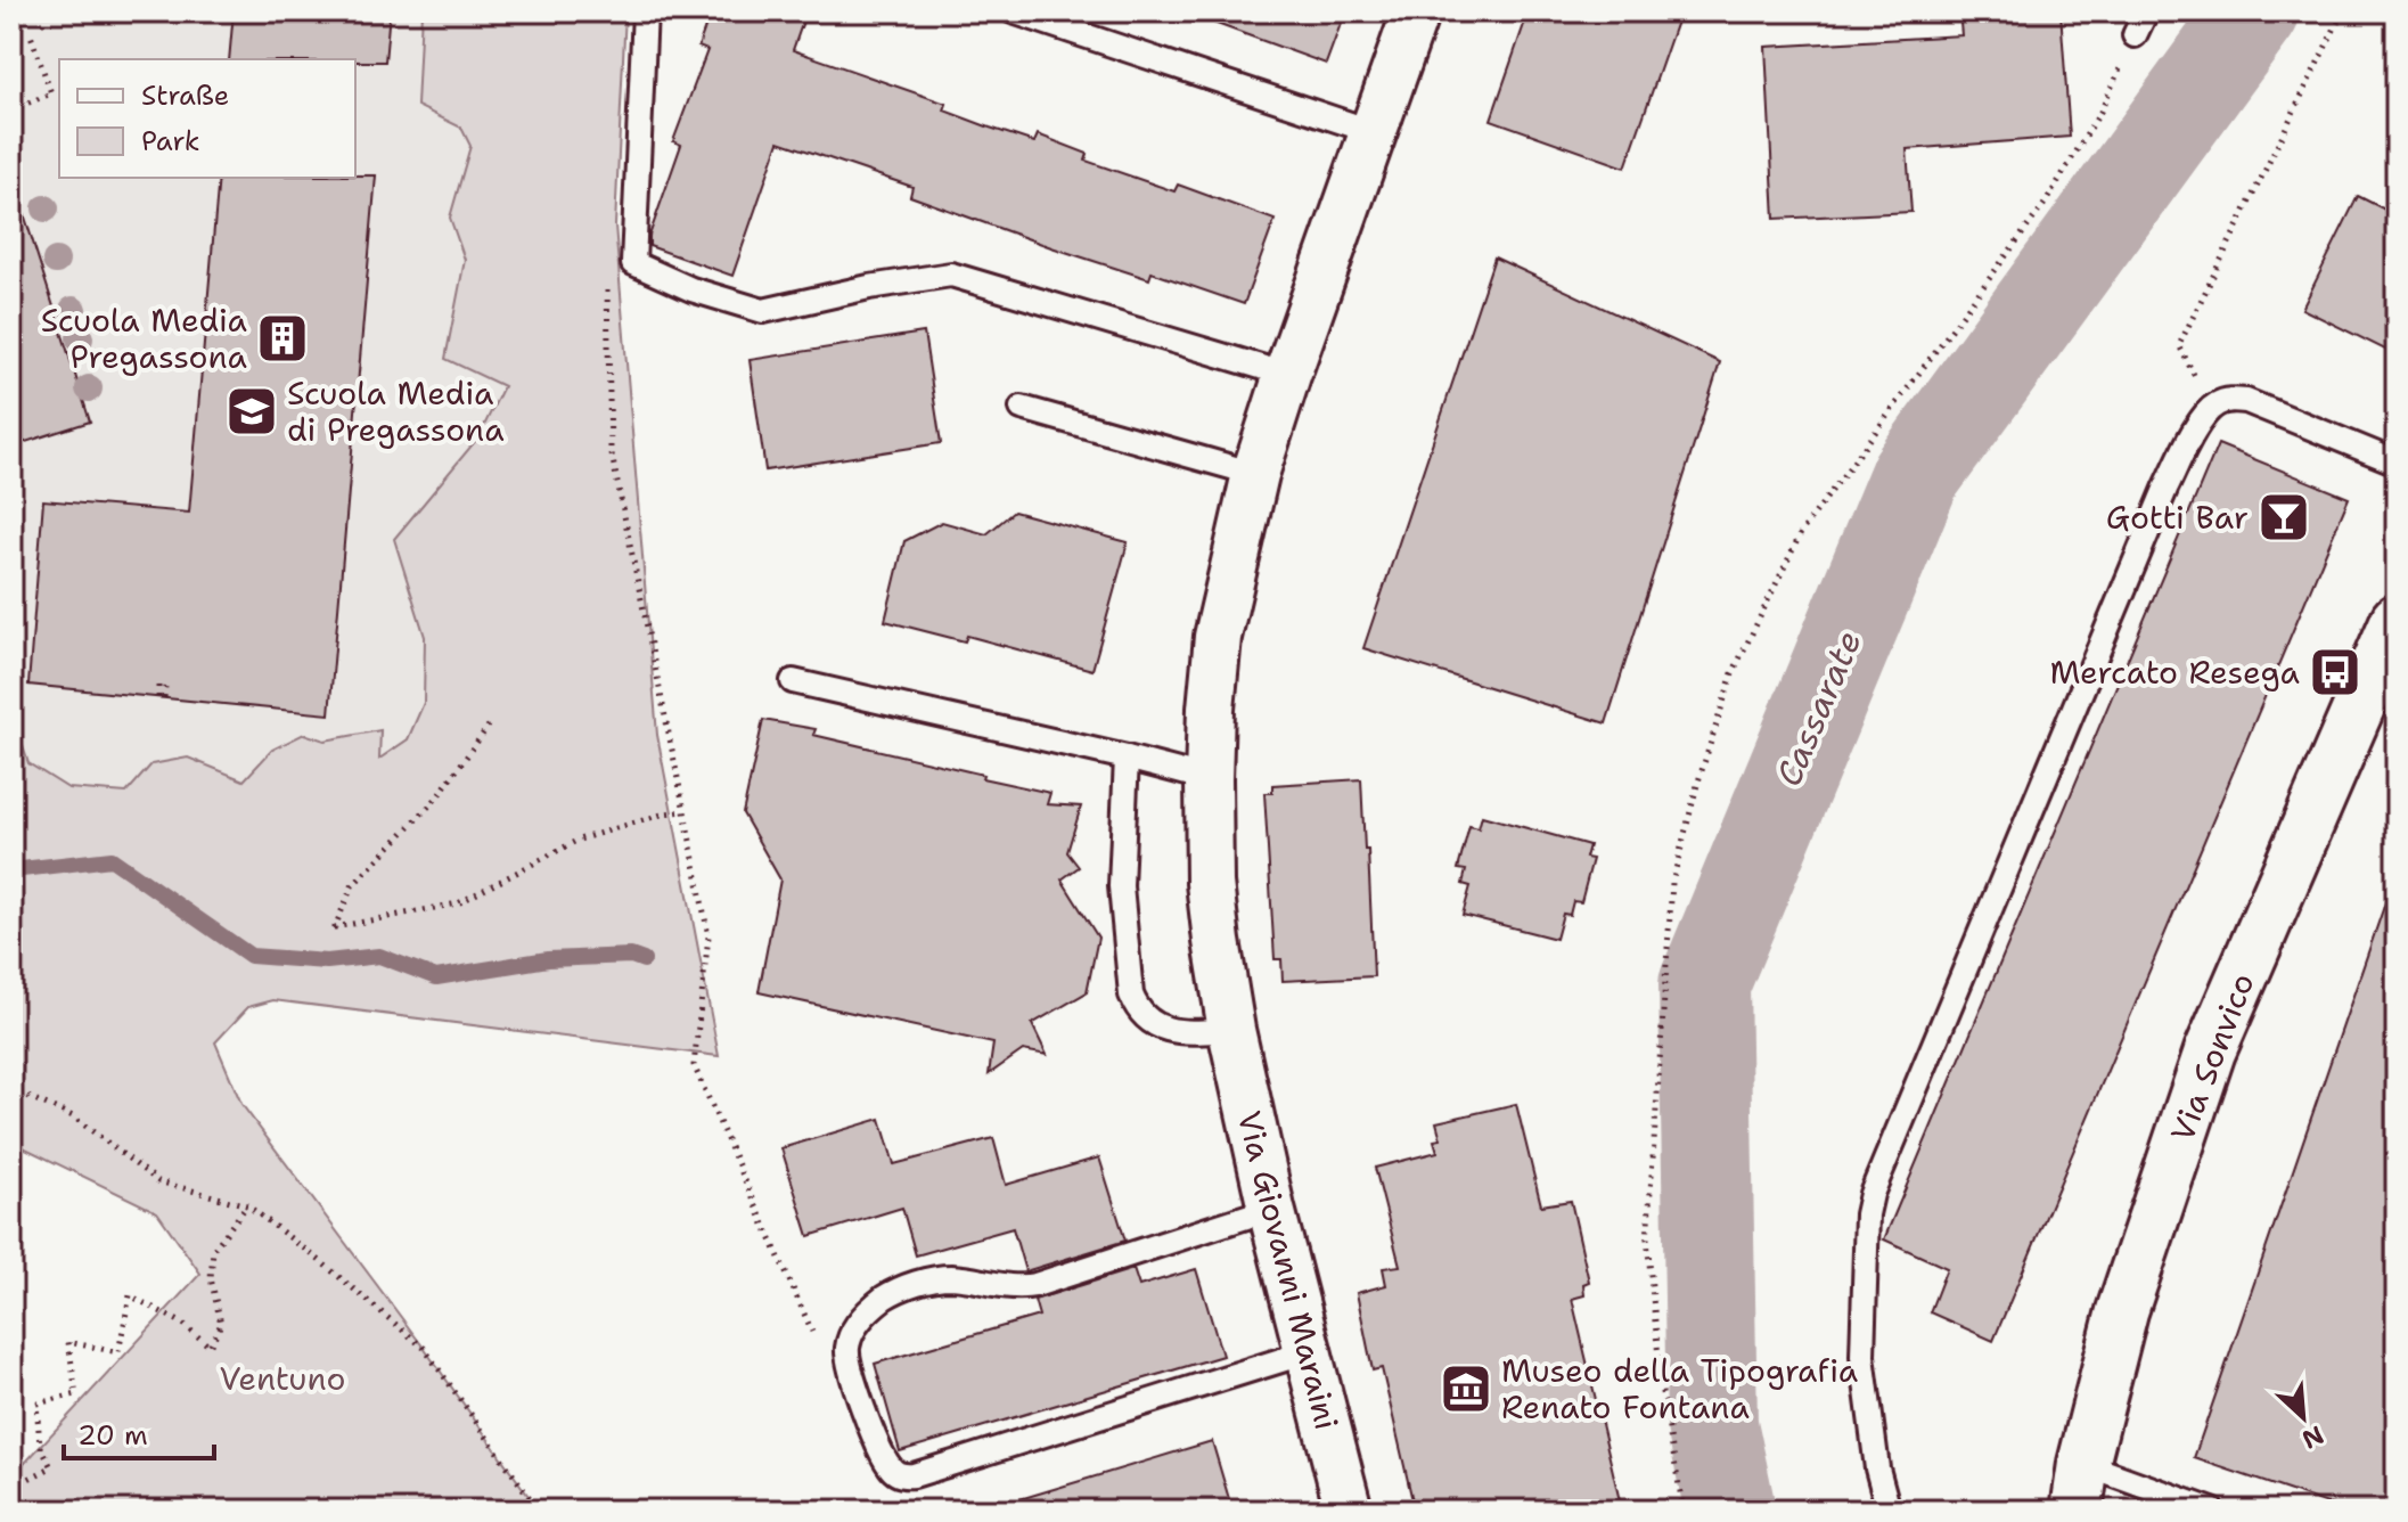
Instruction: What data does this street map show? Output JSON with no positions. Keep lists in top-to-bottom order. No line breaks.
{"streets":{"main road":["Via Sonvico"],"street":["Via Giovanni Maraini"]},"water":["Cassarate"],"parks":["Ventuno"],"places":{"building":["Scuola Media Pregassona"],"school or university":["Scuola Media di Pregassona"],"bar":["Gotti Bar"],"bus stop":["Mercato Resega"],"museum":["Museo della Tipografia Renato Fontana"]},"legend":["Straße","Park"],"scale_bar":"20 m","north":"bottom right"}
